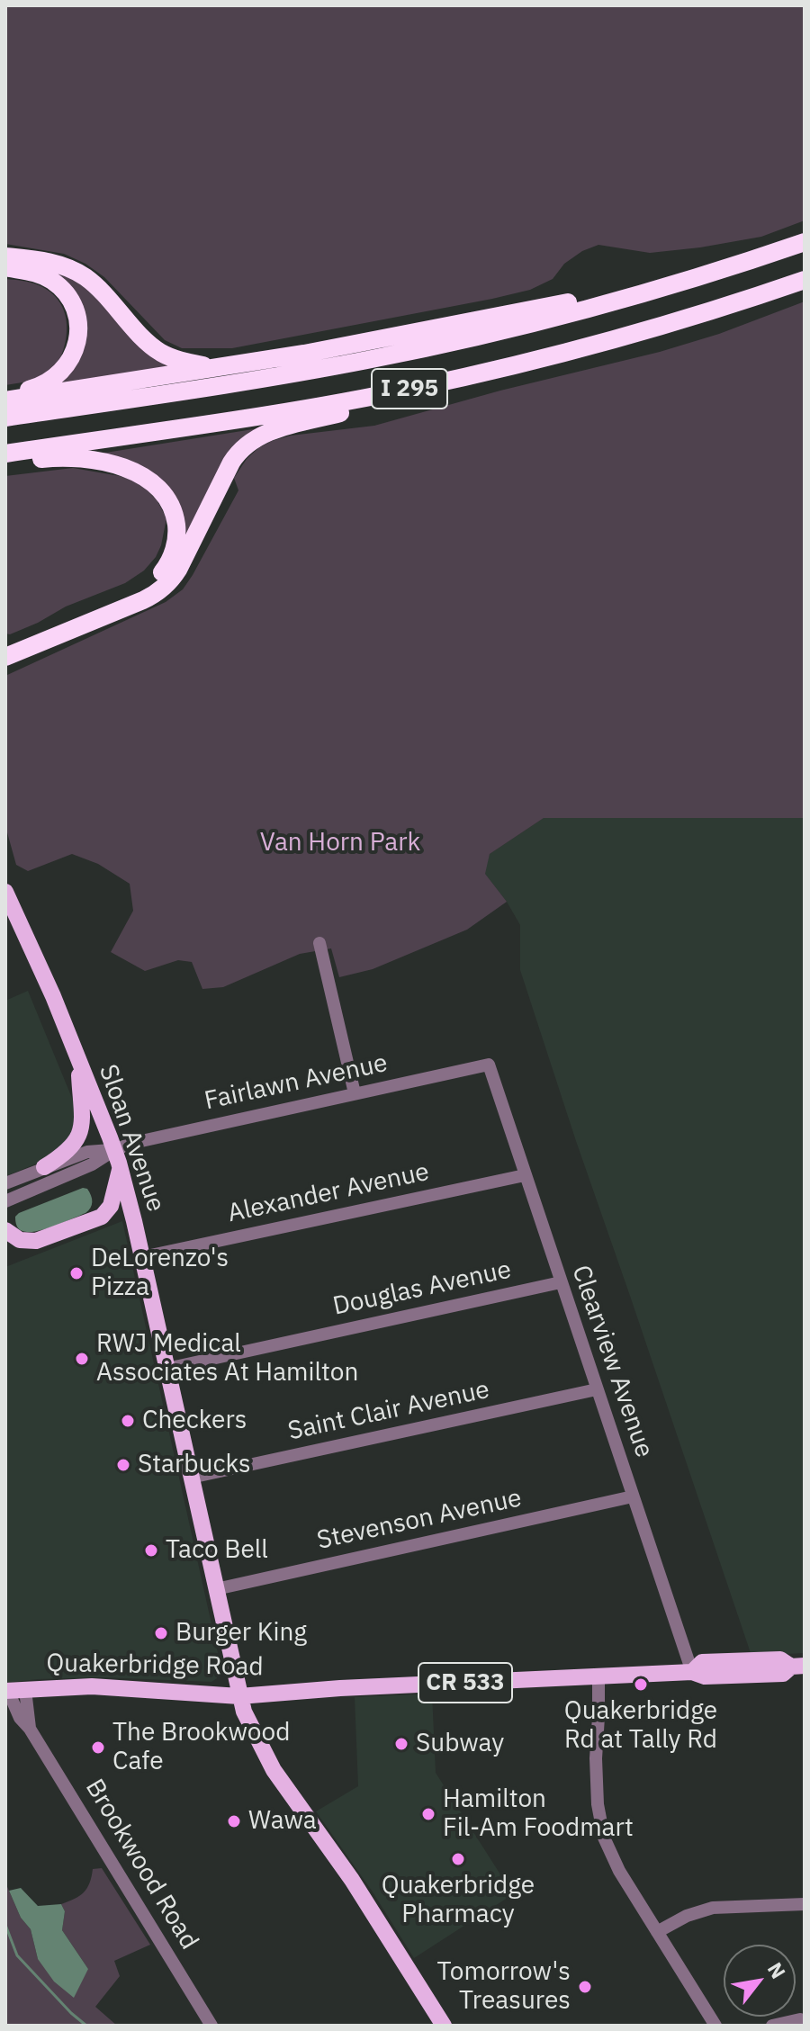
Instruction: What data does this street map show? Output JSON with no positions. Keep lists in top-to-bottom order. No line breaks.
{"streets":{"highway":["I 295"],"main road":["Sloan Avenue","Quakerbridge Road","CR 533"],"street":["Fairlawn Avenue","Alexander Avenue","Douglas Avenue","Clearview Avenue","Saint Clair Avenue","Stevenson Avenue","Brookwood Road"]},"crossings":[["Fairlawn Avenue","Sloan Avenue"],["Fairlawn Avenue","Clearview Avenue"],["Sloan Avenue","Alexander Avenue"],["Sloan Avenue","Douglas Avenue"],["Sloan Avenue","Saint Clair Avenue"],["Sloan Avenue","Stevenson Avenue"],["Sloan Avenue","Quakerbridge Road"],["Alexander Avenue","Clearview Avenue"],["Douglas Avenue","Clearview Avenue"],["Clearview Avenue","Saint Clair Avenue"],["Clearview Avenue","Stevenson Avenue"],["Clearview Avenue","Quakerbridge Road"],["Quakerbridge Road","Brookwood Road"]],"parks":["Van Horn Park"],"places":["DeLorenzo's Pizza","RWJ Medical Associates At Hamilton","Checkers","Starbucks","Taco Bell","Burger King","Quakerbridge Rd at Tally Rd","Subway","The Brookwood Cafe","Hamilton Fil-Am Foodmart","Wawa","Quakerbridge Pharmacy","Tomorrow's Treasures"],"north":"top right"}
